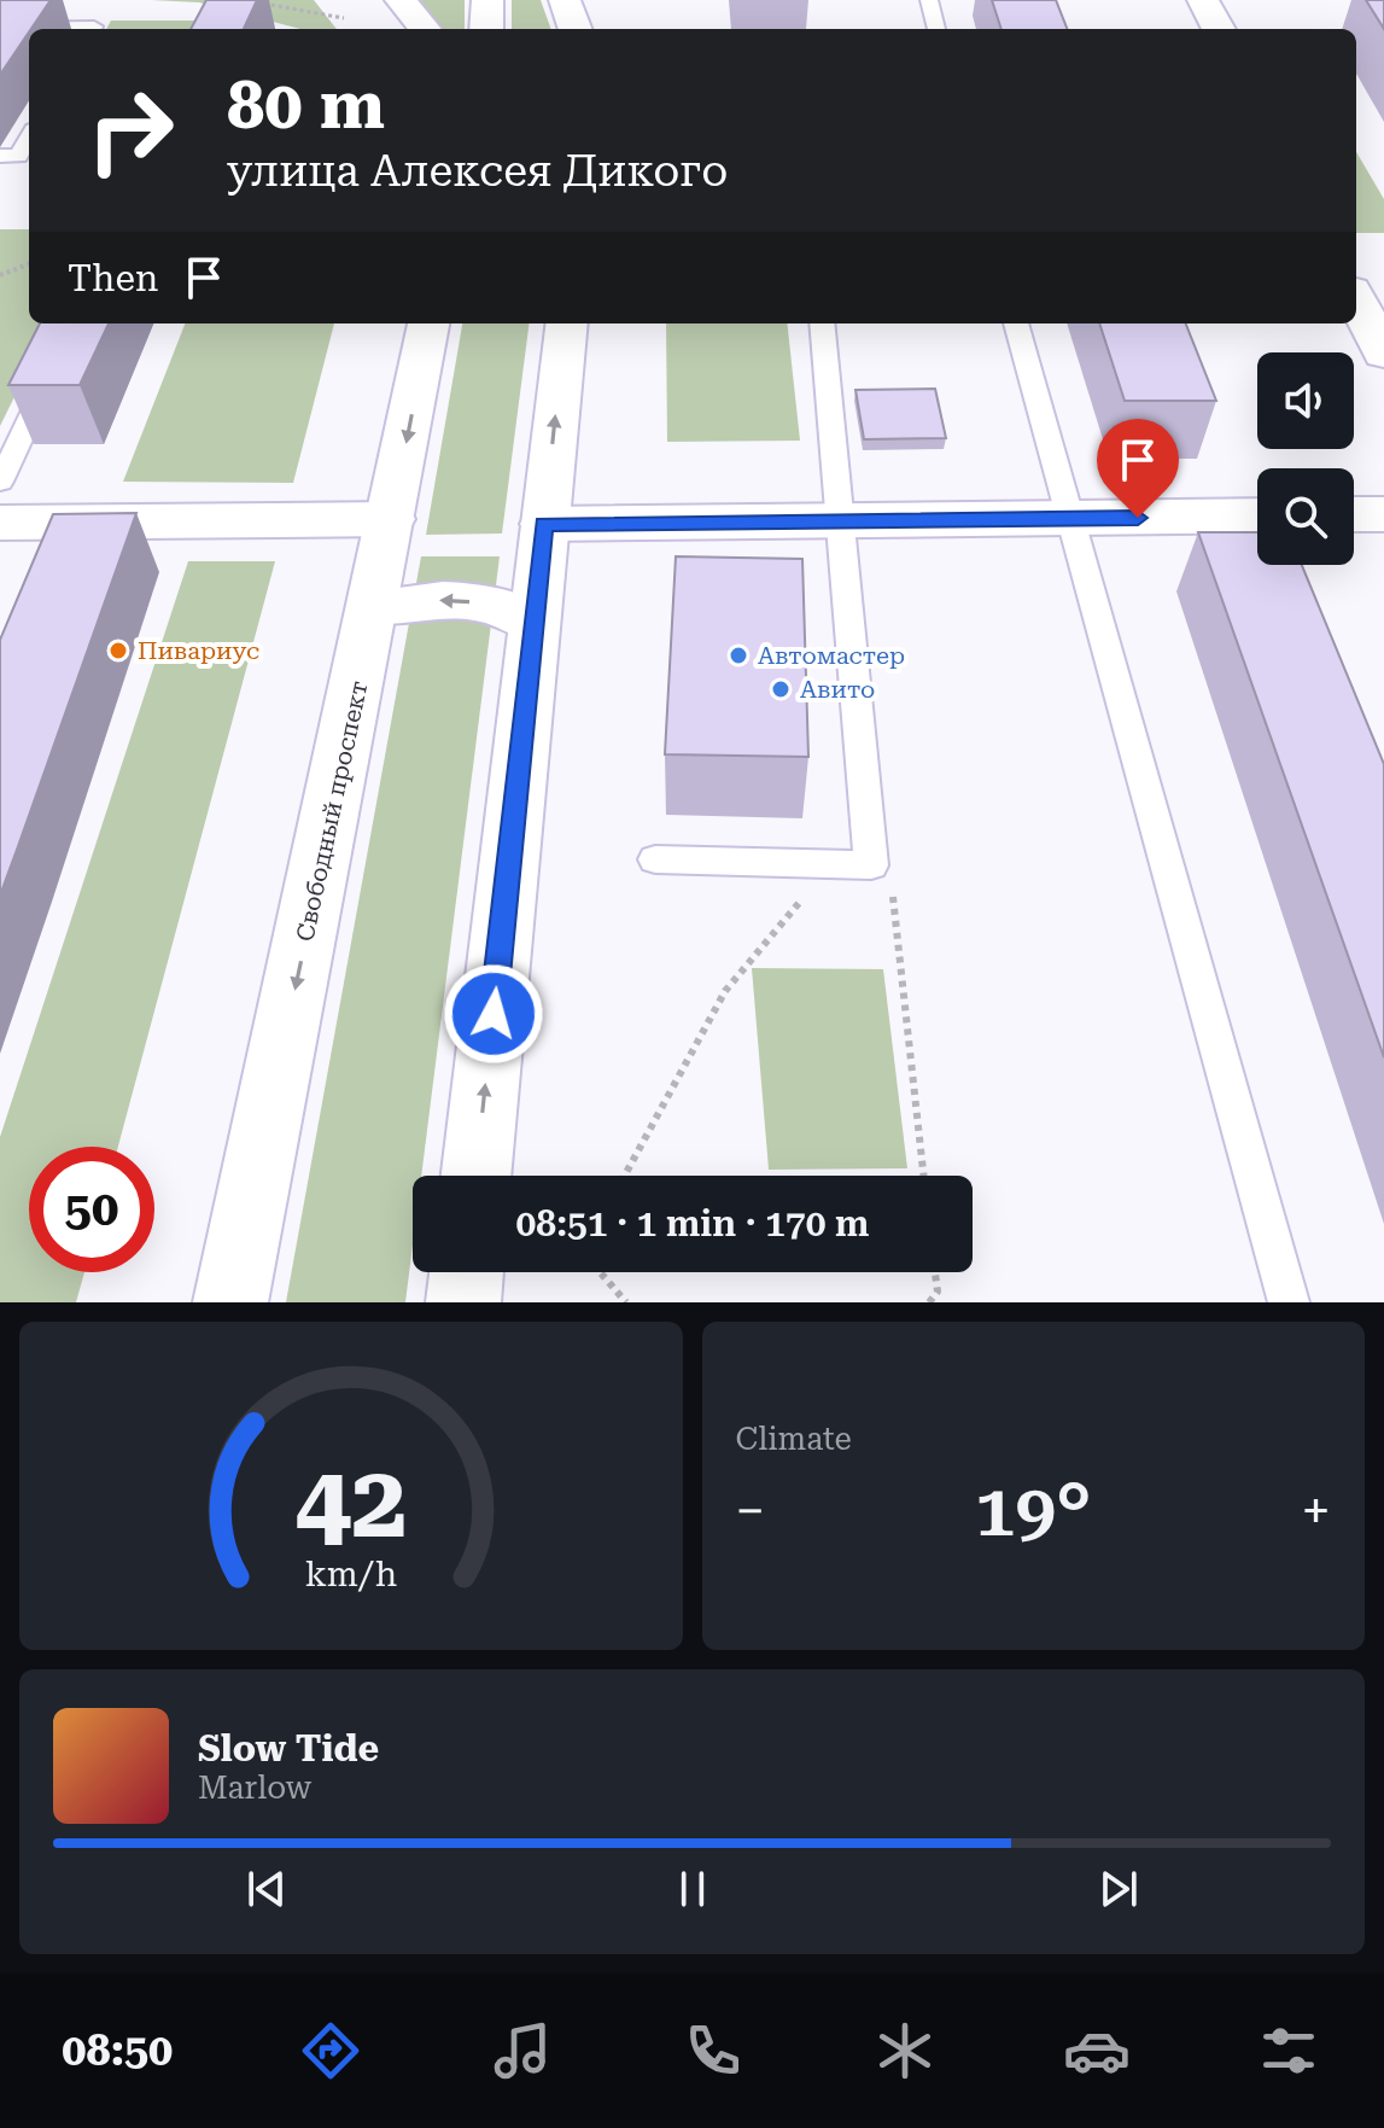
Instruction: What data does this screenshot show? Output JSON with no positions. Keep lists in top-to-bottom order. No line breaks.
{"streets":{"main road":["Свободный проспект"]},"places":["Пивариус","Автомастер","Авито"],"page":{"turn":["80 m","улица Алексея Дикого"],"then":"Then","limit":"50","trip":"08:51 · 1 min · 170 m","tile":"Climate","heat":["−","19°","+"],"song":["Slow Tide","Marlow"],"tabs":"08:50","gauge":["42","km/h"]}}
